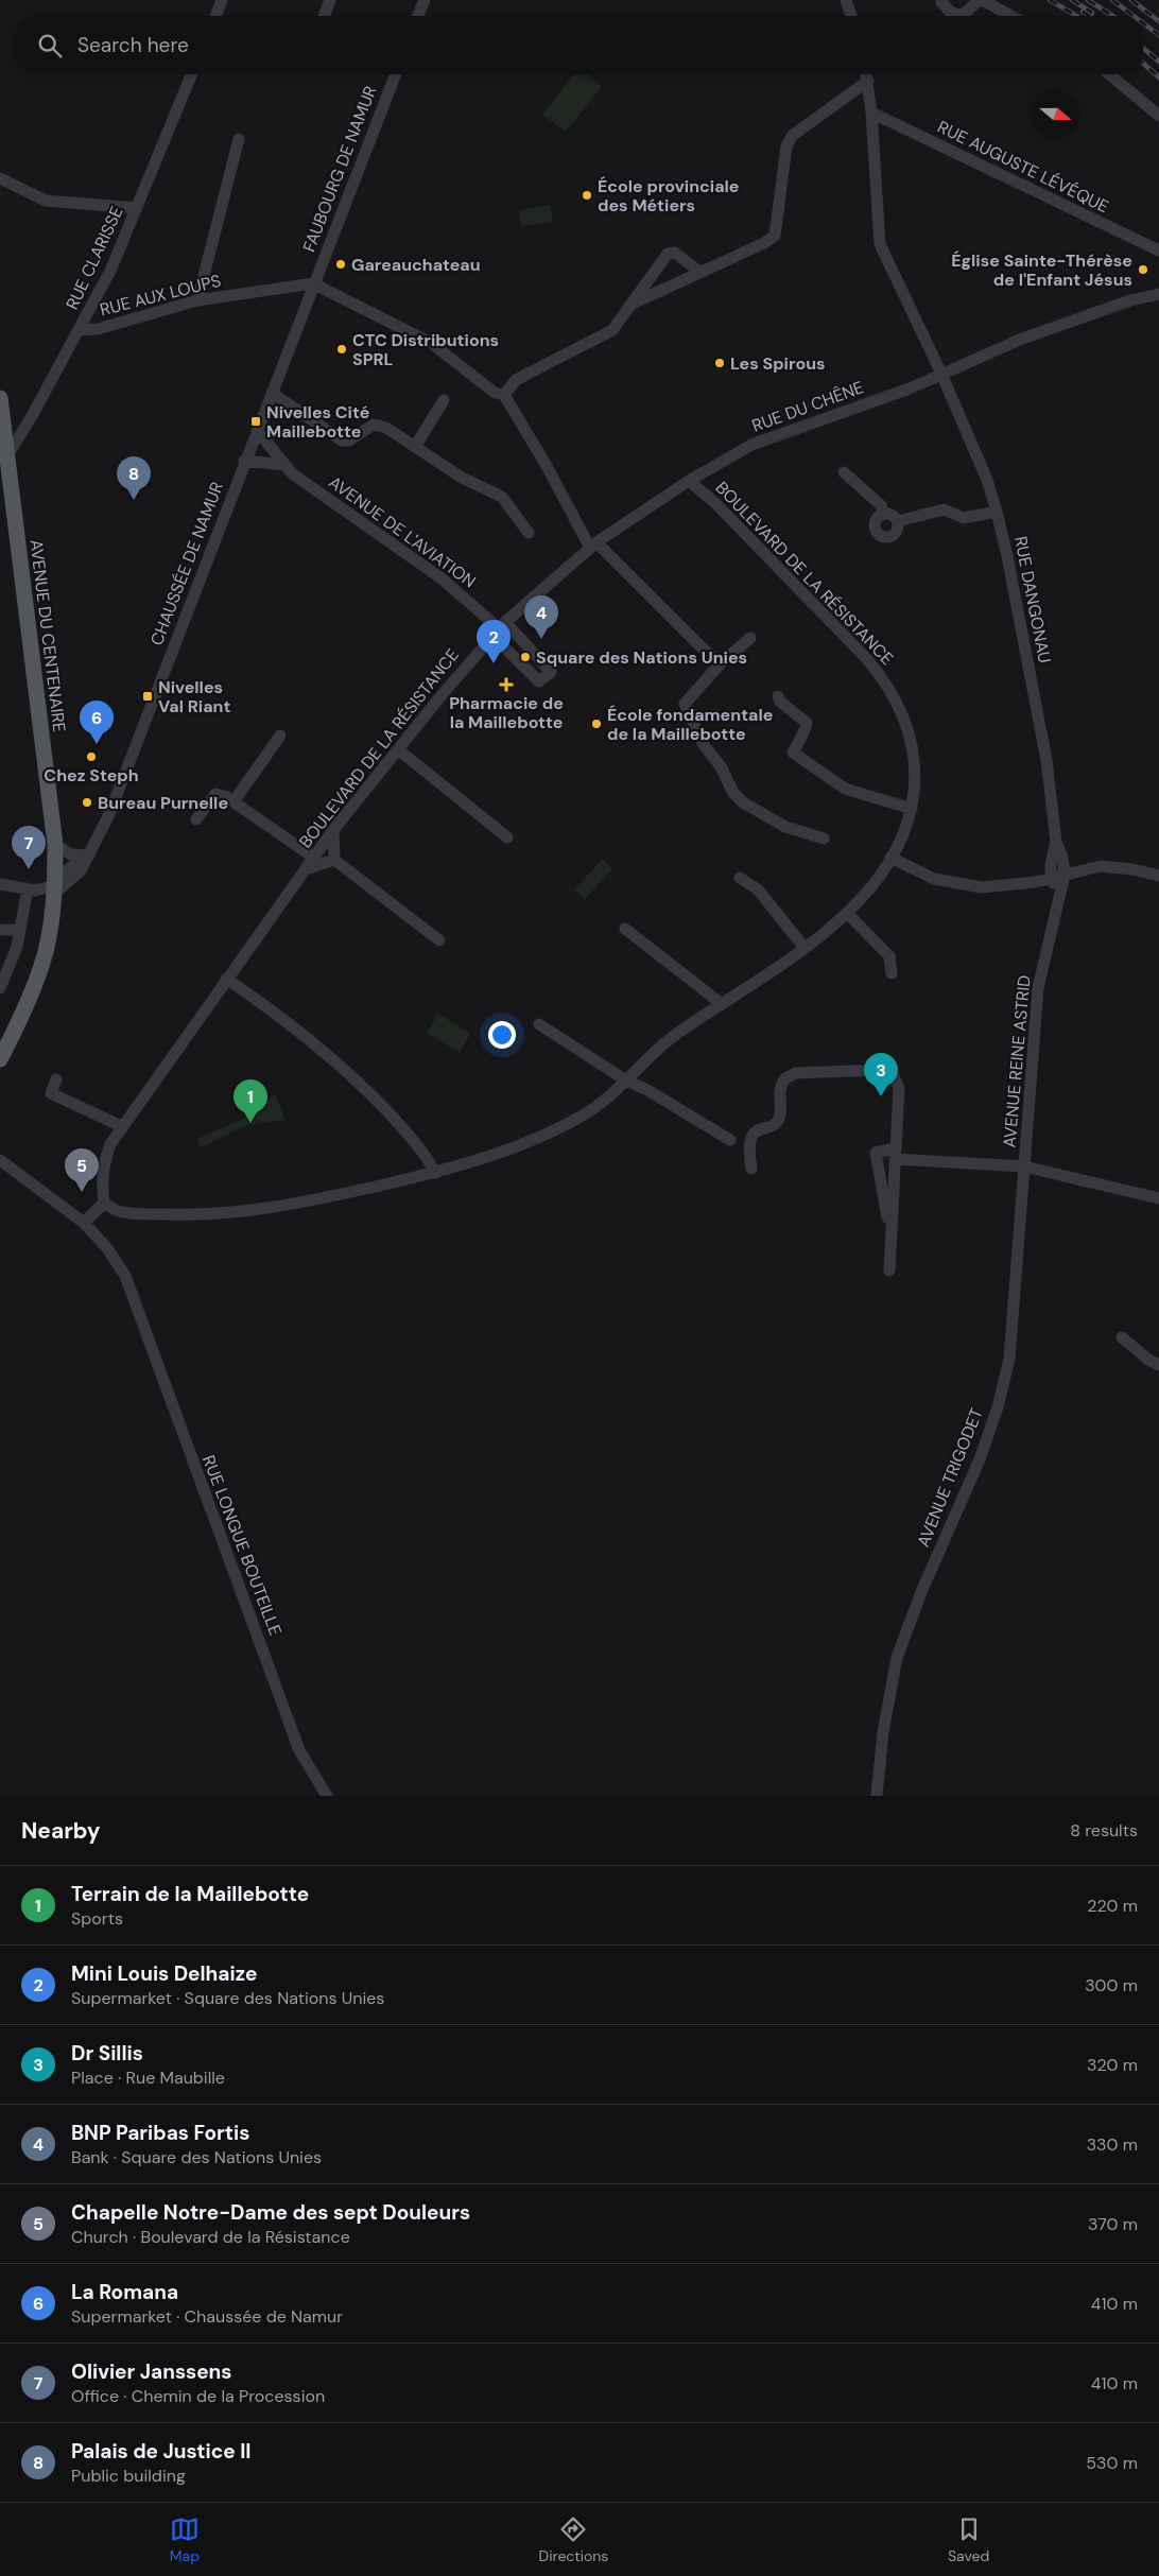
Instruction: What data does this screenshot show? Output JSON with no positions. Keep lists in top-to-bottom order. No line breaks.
{"streets":{"main road":["AVENUE DU CENTENAIRE"],"street":["RUE AUGUSTE LÉVÉQUE","FAUBOURG DE NAMUR","RUE CLARISSE","RUE AUX LOUPS","RUE DU CHÊNE","AVENUE DE L'AVIATION","CHAUSSÉE DE NAMUR","BOULEVARD DE LA RÉSISTANCE","RUE DANGONAU","AVENUE REINE ASTRID","AVENUE TRIGODET","RUE LONGUE BOUTEILLE"]},"crossings":[["RUE AUGUSTE LÉVÉQUE","RUE DANGONAU"],["FAUBOURG DE NAMUR","RUE AUX LOUPS"],["FAUBOURG DE NAMUR","CHAUSSÉE DE NAMUR"],["RUE CLARISSE","RUE AUX LOUPS"],["RUE CLARISSE","AVENUE DU CENTENAIRE"],["RUE AUX LOUPS","CHAUSSÉE DE NAMUR"],["RUE DU CHÊNE","BOULEVARD DE LA RÉSISTANCE"],["RUE DU CHÊNE","RUE DANGONAU"],["AVENUE DE L'AVIATION","CHAUSSÉE DE NAMUR"],["AVENUE DE L'AVIATION","BOULEVARD DE LA RÉSISTANCE"],["CHAUSSÉE DE NAMUR","AVENUE DU CENTENAIRE"],["RUE DANGONAU","AVENUE REINE ASTRID"],["AVENUE REINE ASTRID","AVENUE TRIGODET"]],"places":{"other":["École provinciale des Métiers","Gareauchateau","Église Sainte-Thérèse de l'Enfant Jésus","CTC Distributions SPRL","Les Spirous","Square des Nations Unies","École fondamentale de la Maillebotte","Chez Steph","Bureau Purnelle"],"transit":["Nivelles Cité Maillebotte","Nivelles Val Riant"],"health":["Pharmacie de la Maillebotte"]},"north":"right","page":{"search":"Search here","pins":["8","4","2","6","7","3","1","5"],"heading":["Nearby","8 results"],"list":[{"mark":"1","name":"Terrain de la Maillebotte","note":"Sports","value":"220 m"},{"mark":"2","name":"Mini Louis Delhaize","note":"Supermarket · Square des Nations Unies","value":"300 m"},{"mark":"3","name":"Dr Sillis","note":"Place · Rue Maubille","value":"320 m"},{"mark":"4","name":"BNP Paribas Fortis","note":"Bank · Square des Nations Unies","value":"330 m"},{"mark":"5","name":"Chapelle Notre-Dame des sept Douleurs","note":"Church · Boulevard de la Résistance","value":"370 m"},{"mark":"6","name":"La Romana","note":"Supermarket · Chaussée de Namur","value":"410 m"},{"mark":"7","name":"Olivier Janssens","note":"Office · Chemin de la Procession","value":"410 m"},{"mark":"8","name":"Palais de Justice II","note":"Public building","value":"530 m"}],"nav":["Map","Directions","Saved"]}}
